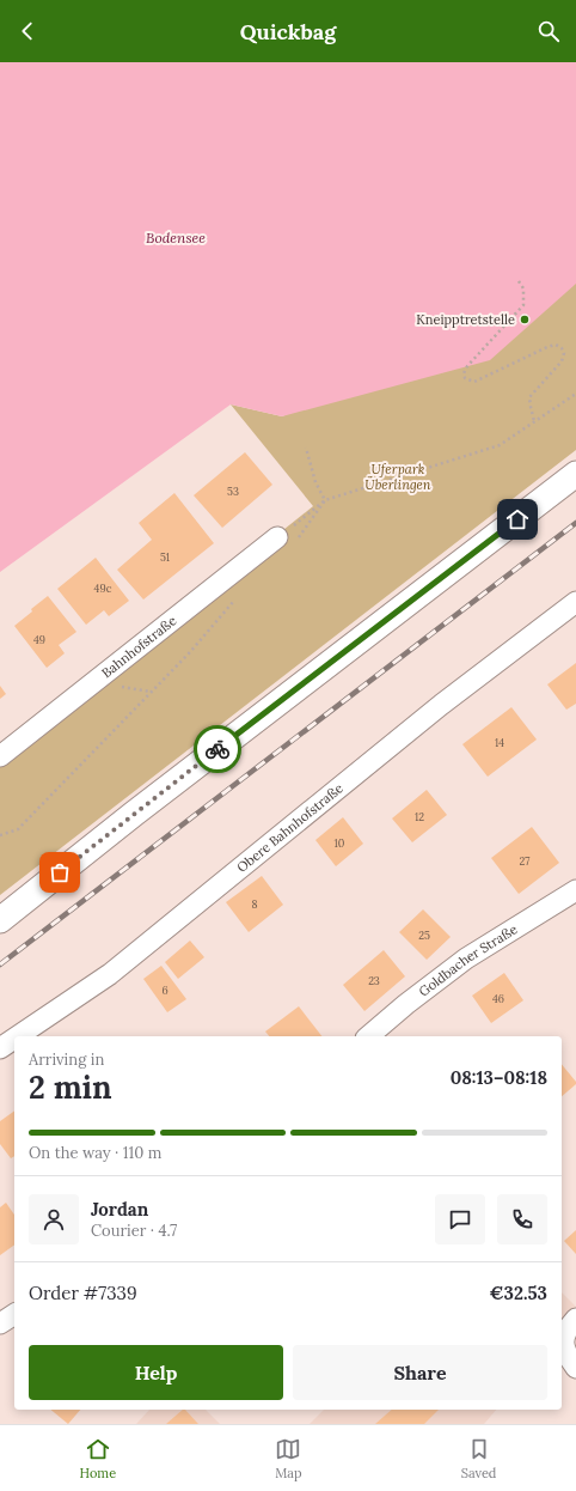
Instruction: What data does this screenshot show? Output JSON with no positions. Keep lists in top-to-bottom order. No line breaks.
{"streets":{"street":["Bahnhofstraße","Obere Bahnhofstraße","Goldbacher Straße"]},"water":["Bodensee"],"parks":["Uferpark Überlingen"],"places":["Kneipptretstelle"],"house_numbers":["53","51","49c","49","14","12","10","27","8","25","23","6","46"],"page":{"header":"Quickbag","heading":["2 min","Arriving in","08:13–08:18"],"panel":["Jordan","Courier · 4.7","Order #7339","€32.53"],"bar":"On the way · 110 m","buttons":["Help","Share"],"tabs":["Home","Map","Saved"]}}
